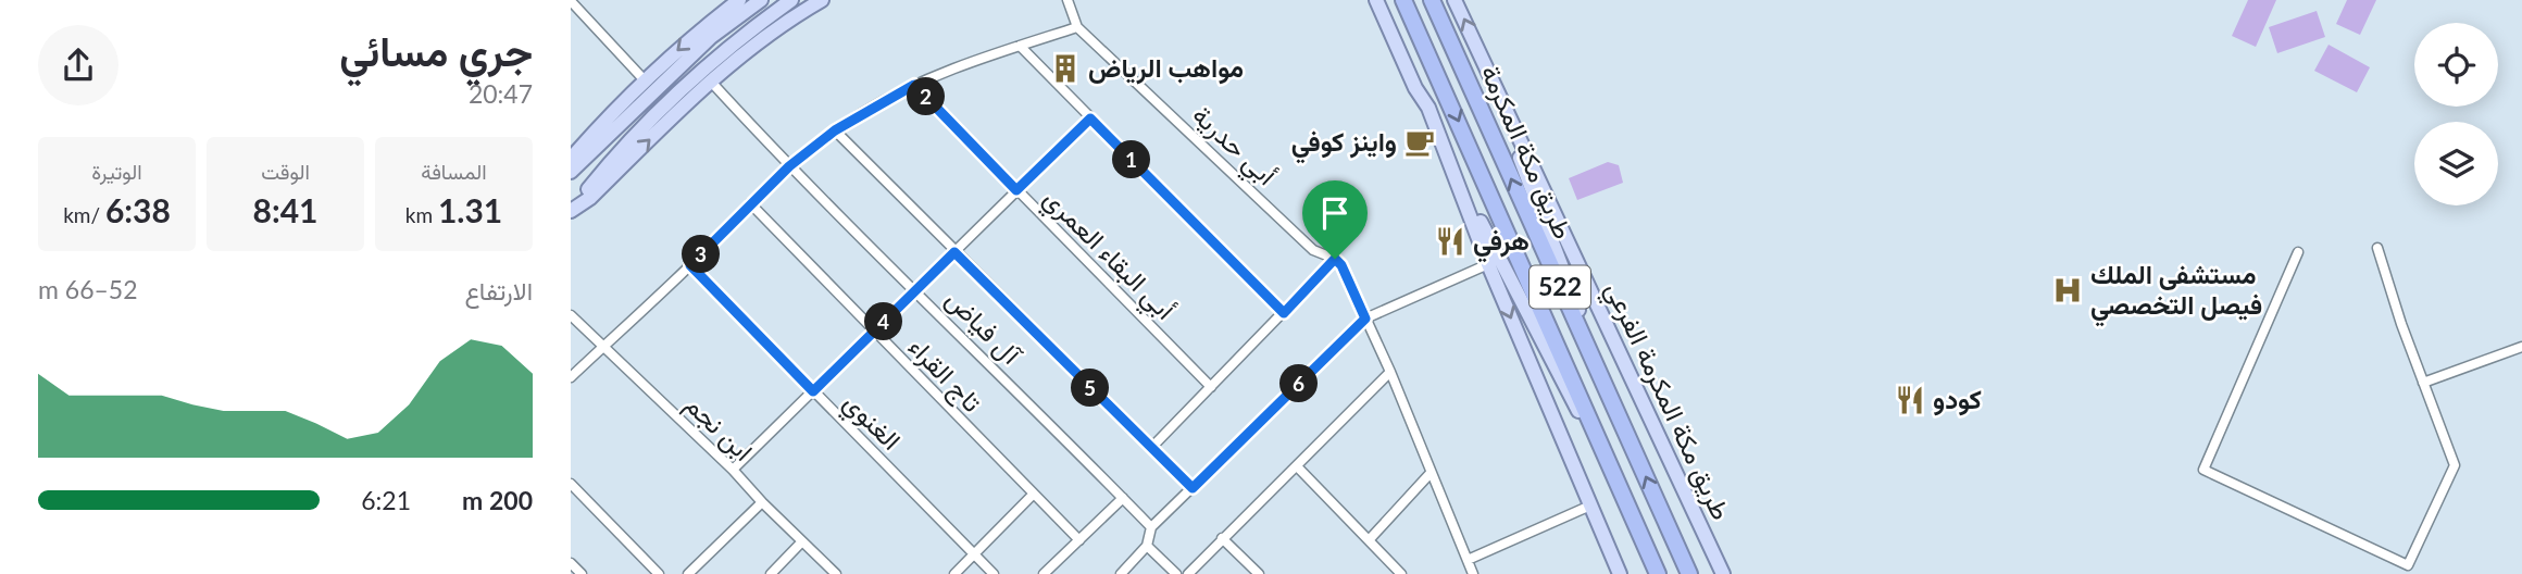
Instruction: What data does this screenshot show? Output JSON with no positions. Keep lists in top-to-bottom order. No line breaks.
{"streets":{"highway":["طريق مكة المكرمة","522"],"main road":["طريق مكة المكرمة الفرعي"],"street":["أبي حدرية","أبي البقاء العمري","آل فياض","تاج القراء","الغنوي","ابن نجم"]},"places":{"building":["مواهب الرياض"],"cafe":["واينز كوفي"],"restaurant":["هرفي","كودو"],"hospital":["مستشفى الملك فيصل التخصصي"]},"page":{"heading":["جري مسائي","20:47"],"pins":["2","1","3","4","6","5"],"stats":[["المسافة","1.31 km"],["الوقت","8:41"],["الوتيرة","6:38 /km"]],"chart":["الارتفاع","52–66 m"],"list":[{"name":"200 m","note":"6:21"}]}}
